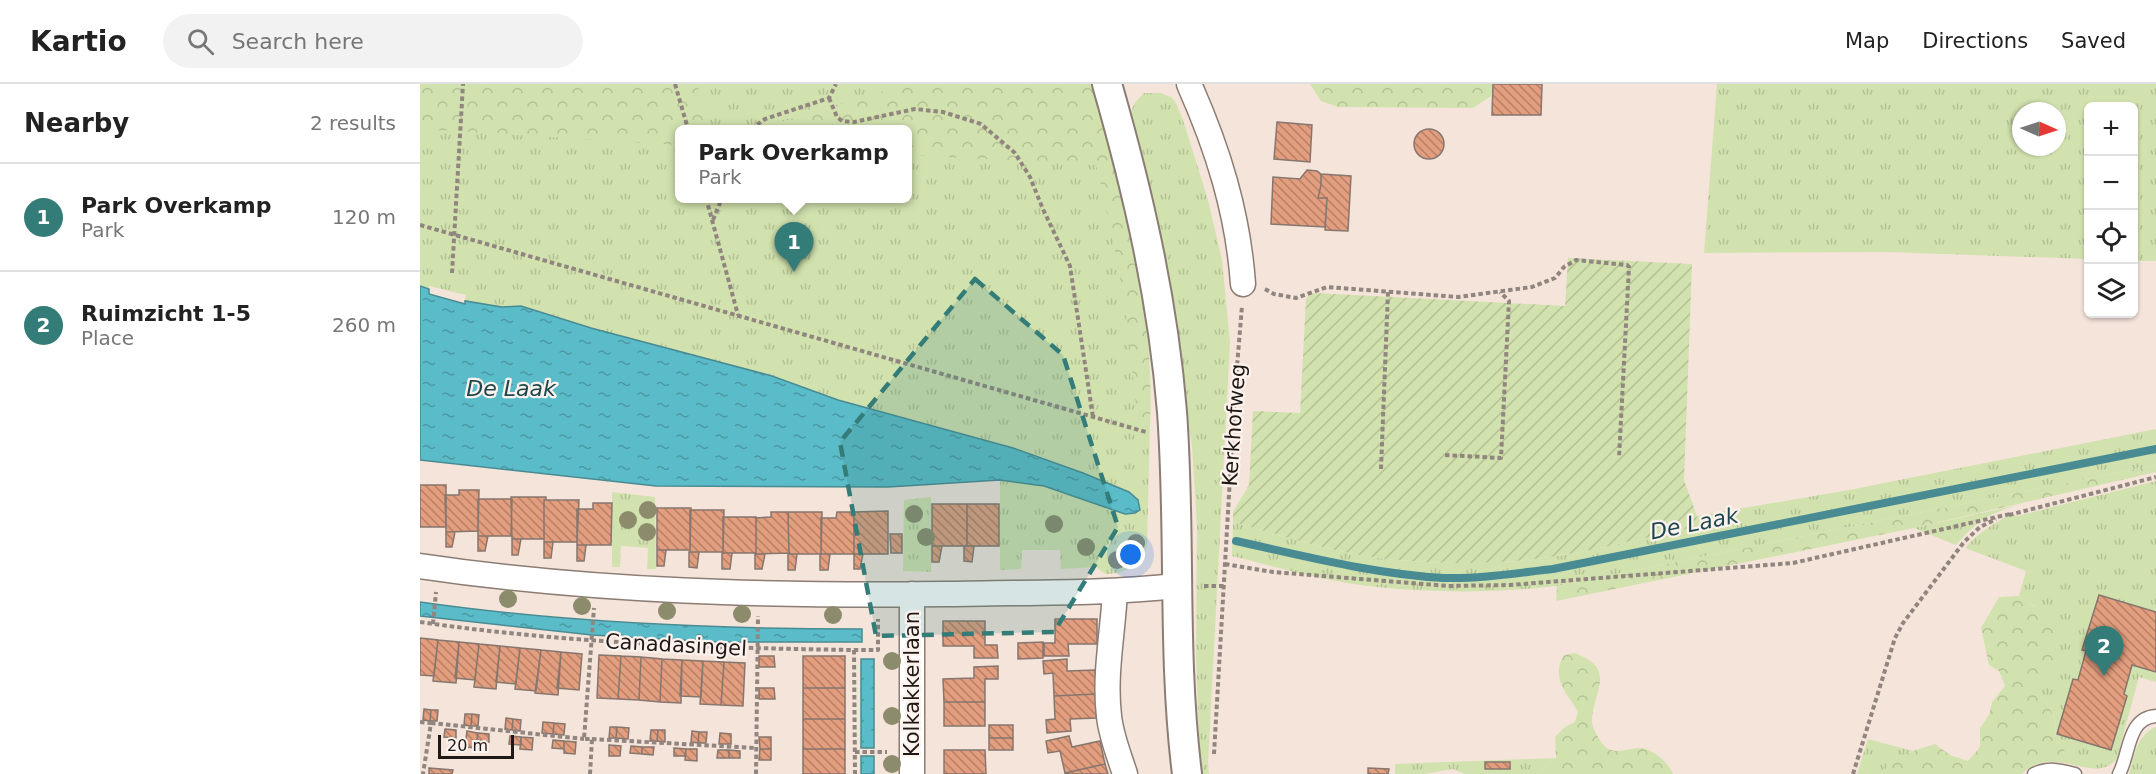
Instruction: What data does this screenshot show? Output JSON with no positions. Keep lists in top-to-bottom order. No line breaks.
{"streets":{"street":["Kolkakkerlaan"],"path":["Kerkhofweg","Canadasingel"]},"water":["De Laak"],"scale_bar":"20 m","north":"right","page":{"header":"Kartio","search":"Search here","nav":["Map","Directions","Saved"],"heading":["Nearby","2 results"],"map_buttons":["+","−"],"popup":["Park Overkamp","Park"],"list":[{"mark":"1","name":"Park Overkamp","note":"Park","value":"120 m"},{"mark":"2","name":"Ruimzicht 1-5","note":"Place","value":"260 m"}],"pins":["1","2"],"scale":"20 m"}}
